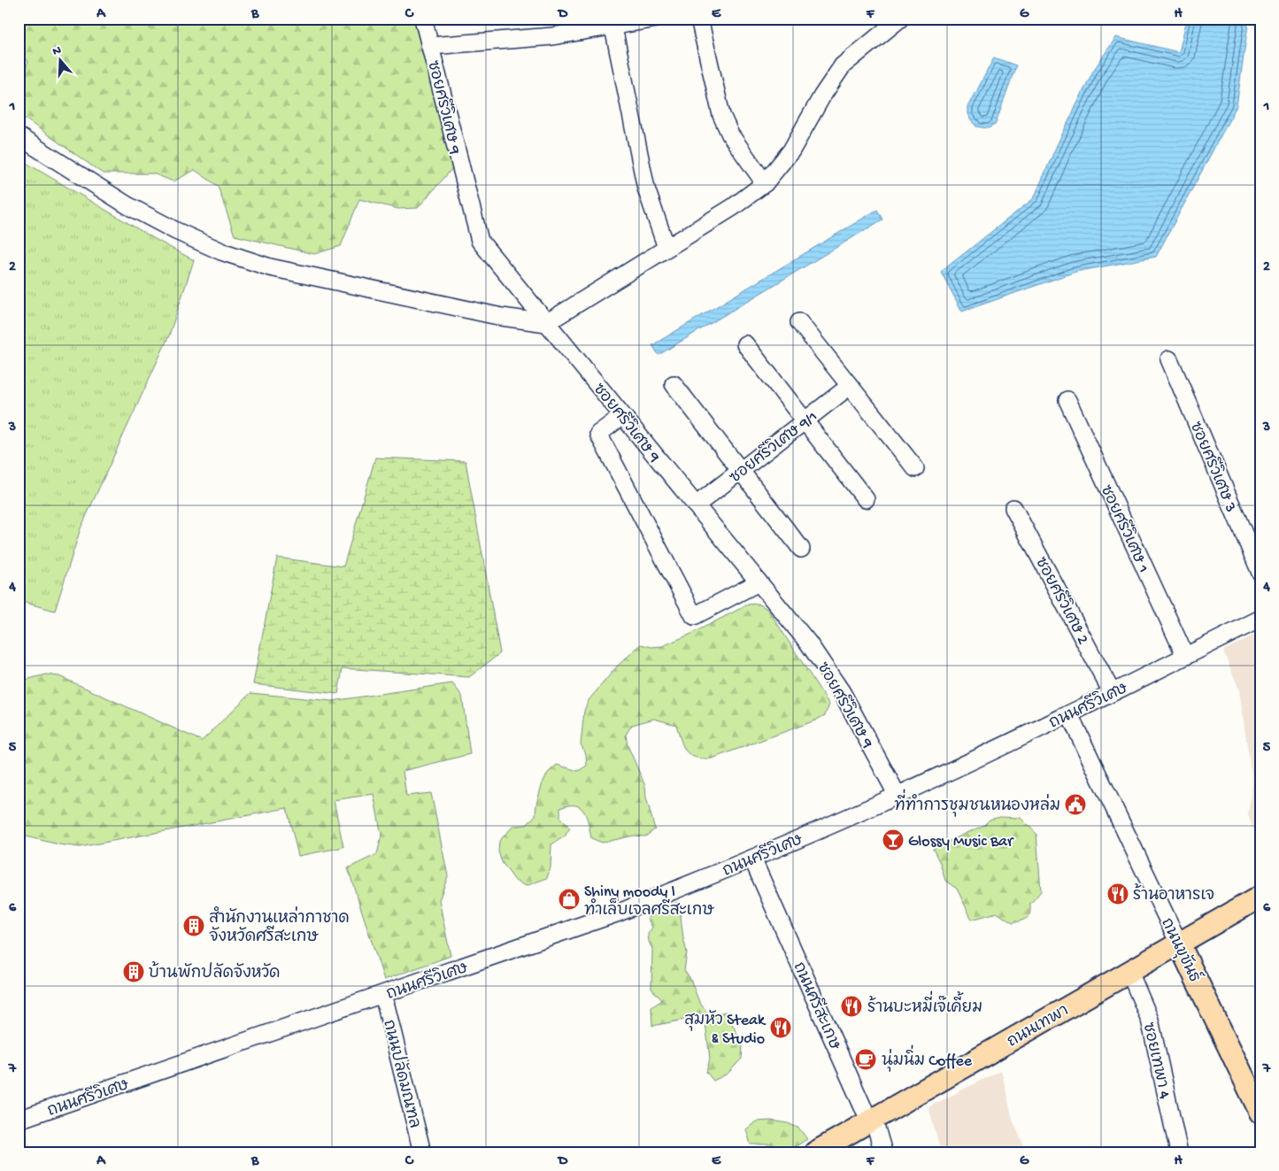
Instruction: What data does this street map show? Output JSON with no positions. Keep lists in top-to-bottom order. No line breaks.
{"streets":{"main road":["ถนนขุขันธ์","ถนนเทพา"],"street":["ซอยศรีวิเศษ 9","ซอยศรีวิเศษ 9/1","ซอยศรีวิเศษ 3","ซอยศรีวิเศษ 1","ซอยศรีวิเศษ 2","ถนนศรีวิเศษ","ถนนศรีสะเกษ","ซอยเทพา 4","ถนนปลัดมณฑล"]},"crossings":[["ซอยศรีวิเศษ 9","ซอยศรีวิเศษ 9/1"],["ซอยศรีวิเศษ 9","ถนนศรีวิเศษ"],["ซอยศรีวิเศษ 1","ถนนศรีวิเศษ"],["ซอยศรีวิเศษ 2","ถนนศรีวิเศษ"],["ถนนศรีวิเศษ","ถนนขุขันธ์"],["ถนนศรีวิเศษ","ถนนศรีสะเกษ"],["ถนนศรีวิเศษ","ถนนปลัดมณฑล"],["ถนนขุขันธ์","ถนนเทพา"],["ถนนศรีสะเกษ","ถนนเทพา"],["ถนนเทพา","ซอยเทพา 4"]],"places":{"public building":["ที่ทำการชุมชนหนองหล่ม"],"bar":["Glossy Music Bar"],"restaurant":["ร้านอาหารเจ","ร้านบะหมี่เจ๊เคี้ยม","สุมหัว Steak & Studio"],"shop":["Shiny moody l ทำเล็บเจลศรีสะเกษ"],"building":["สำนักงานเหล่ากาชาด จังหวัดศรีสะเกษ","บ้านพักปลัดจังหวัด"],"cafe":["นุ่มนิ่ม Coffee"]},"north":"top","grid":{"columns":["A","B","C","D","E","F","G","H"],"rows":["1","2","3","4","5","6","7"]}}
